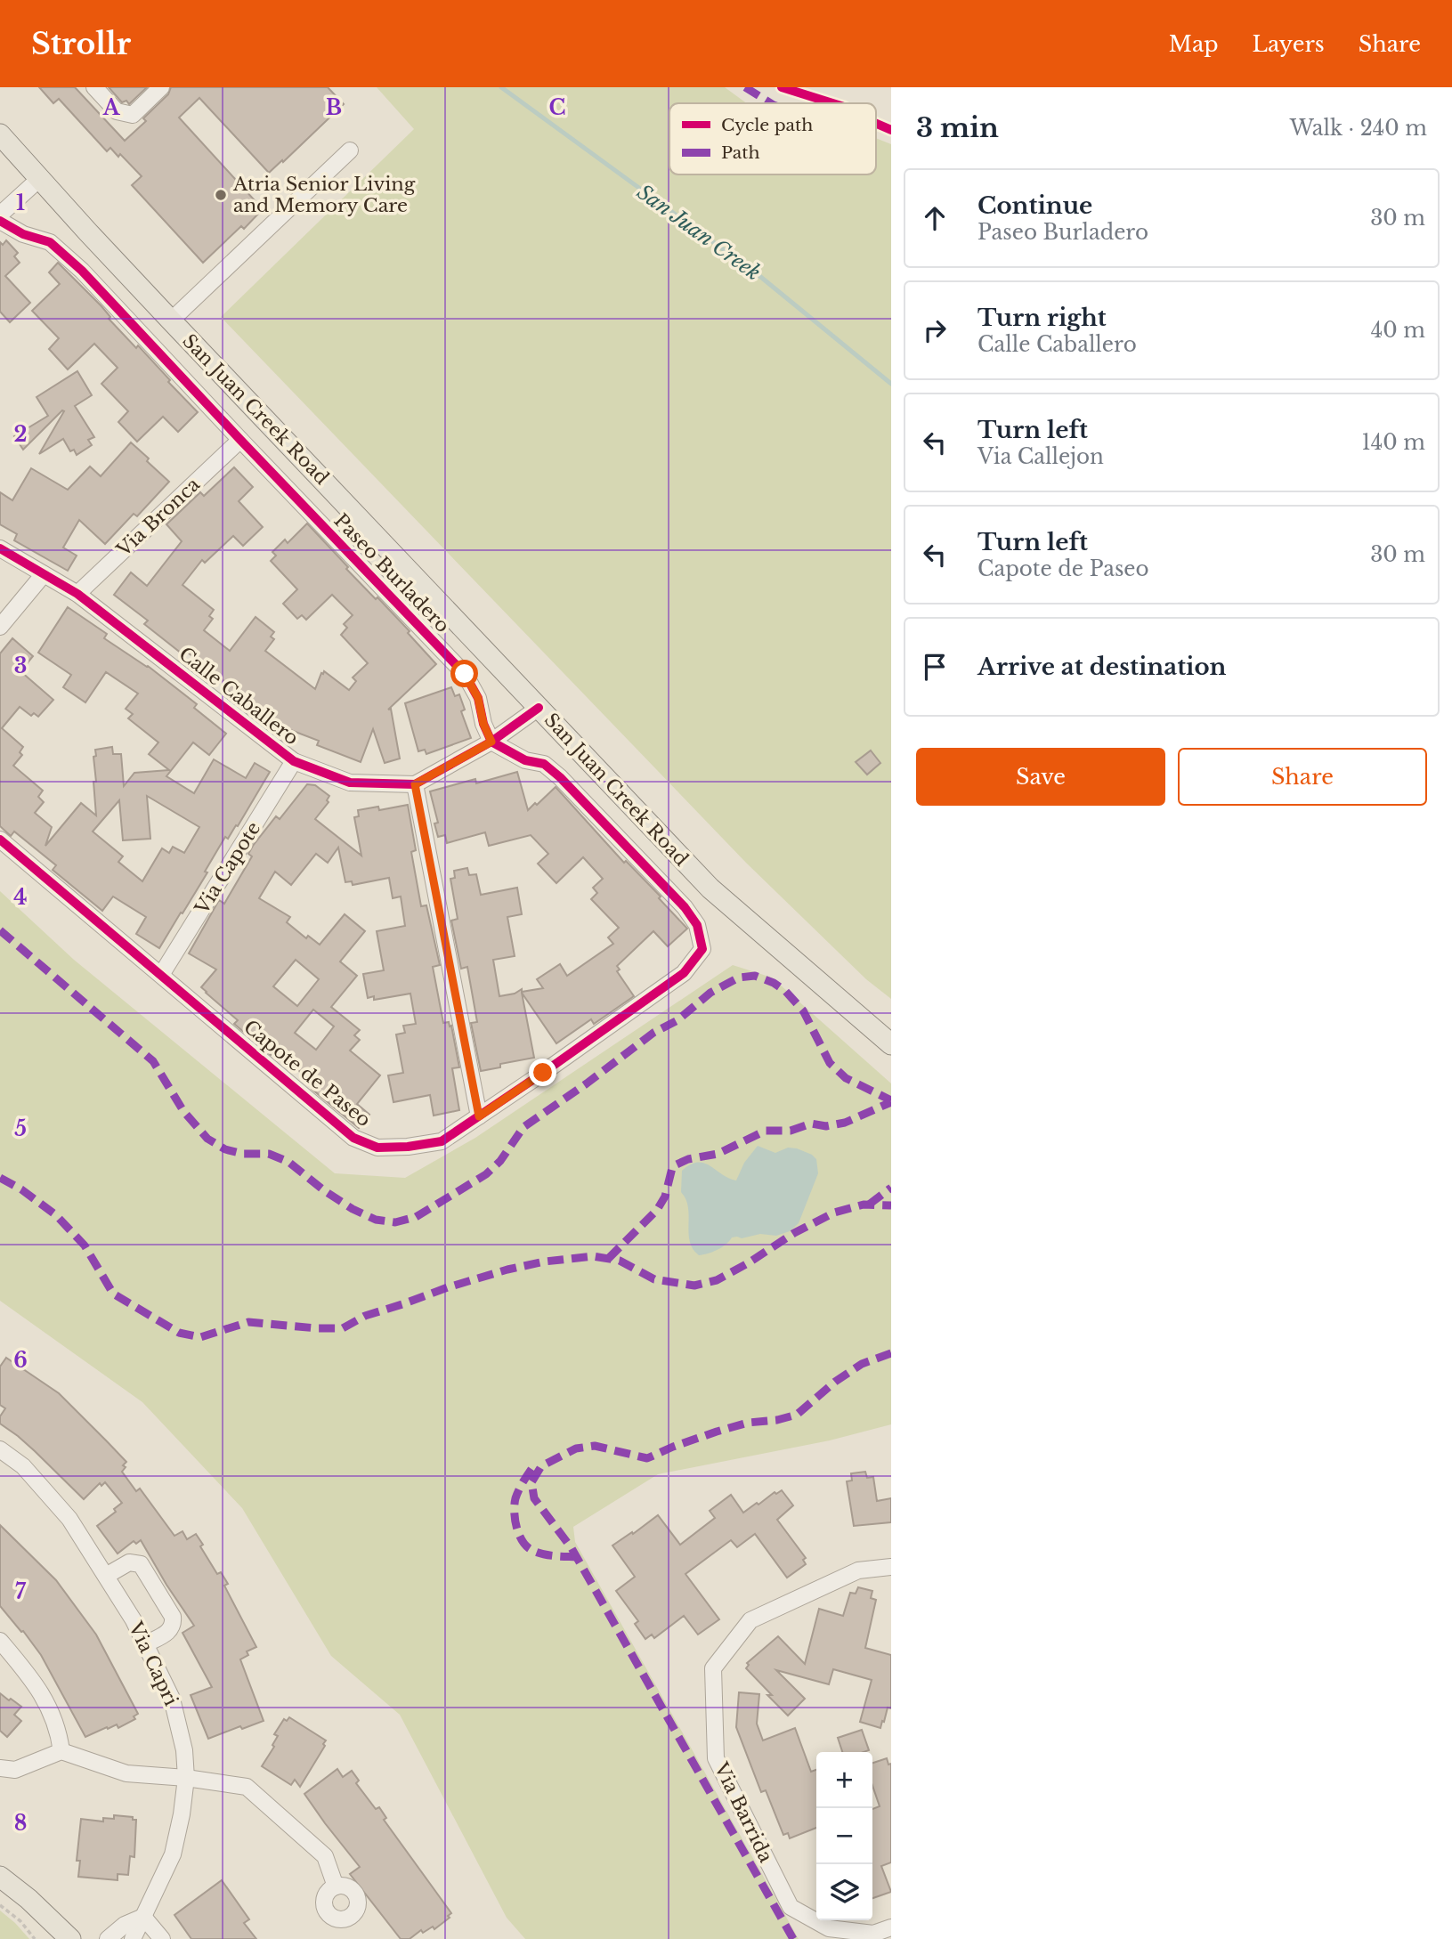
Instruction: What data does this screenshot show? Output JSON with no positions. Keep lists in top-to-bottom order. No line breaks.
{"streets":{"main road":["San Juan Creek Road"],"street":["Via Bronca","Paseo Burladero","Calle Caballero","Via Capote","Capote de Paseo","Via Capri","Via Barrida"]},"crossings":[["Via Bronca","Paseo Burladero"],["Via Bronca","Calle Caballero"],["Paseo Burladero","Capote de Paseo"],["Calle Caballero","Via Capote"],["Via Capote","Capote de Paseo"]],"water":["San Juan Creek"],"places":["Atria Senior Living and Memory Care"],"legend":["Cycle path","Path"],"page":{"header":"Strollr","nav":["Map","Layers","Share"],"heading":["3 min","Walk · 240 m"],"list":[["Continue","Paseo Burladero","30 m"],["Turn right","Calle Caballero","40 m"],["Turn left","Via Callejon","140 m"],["Turn left","Capote de Paseo","30 m"],"Arrive at destination"],"buttons":["Save","Share"],"map_buttons":["+","−"]},"grid":{"columns":["A","B","C"],"rows":["1","2","3","4","5","6","7","8"]}}
